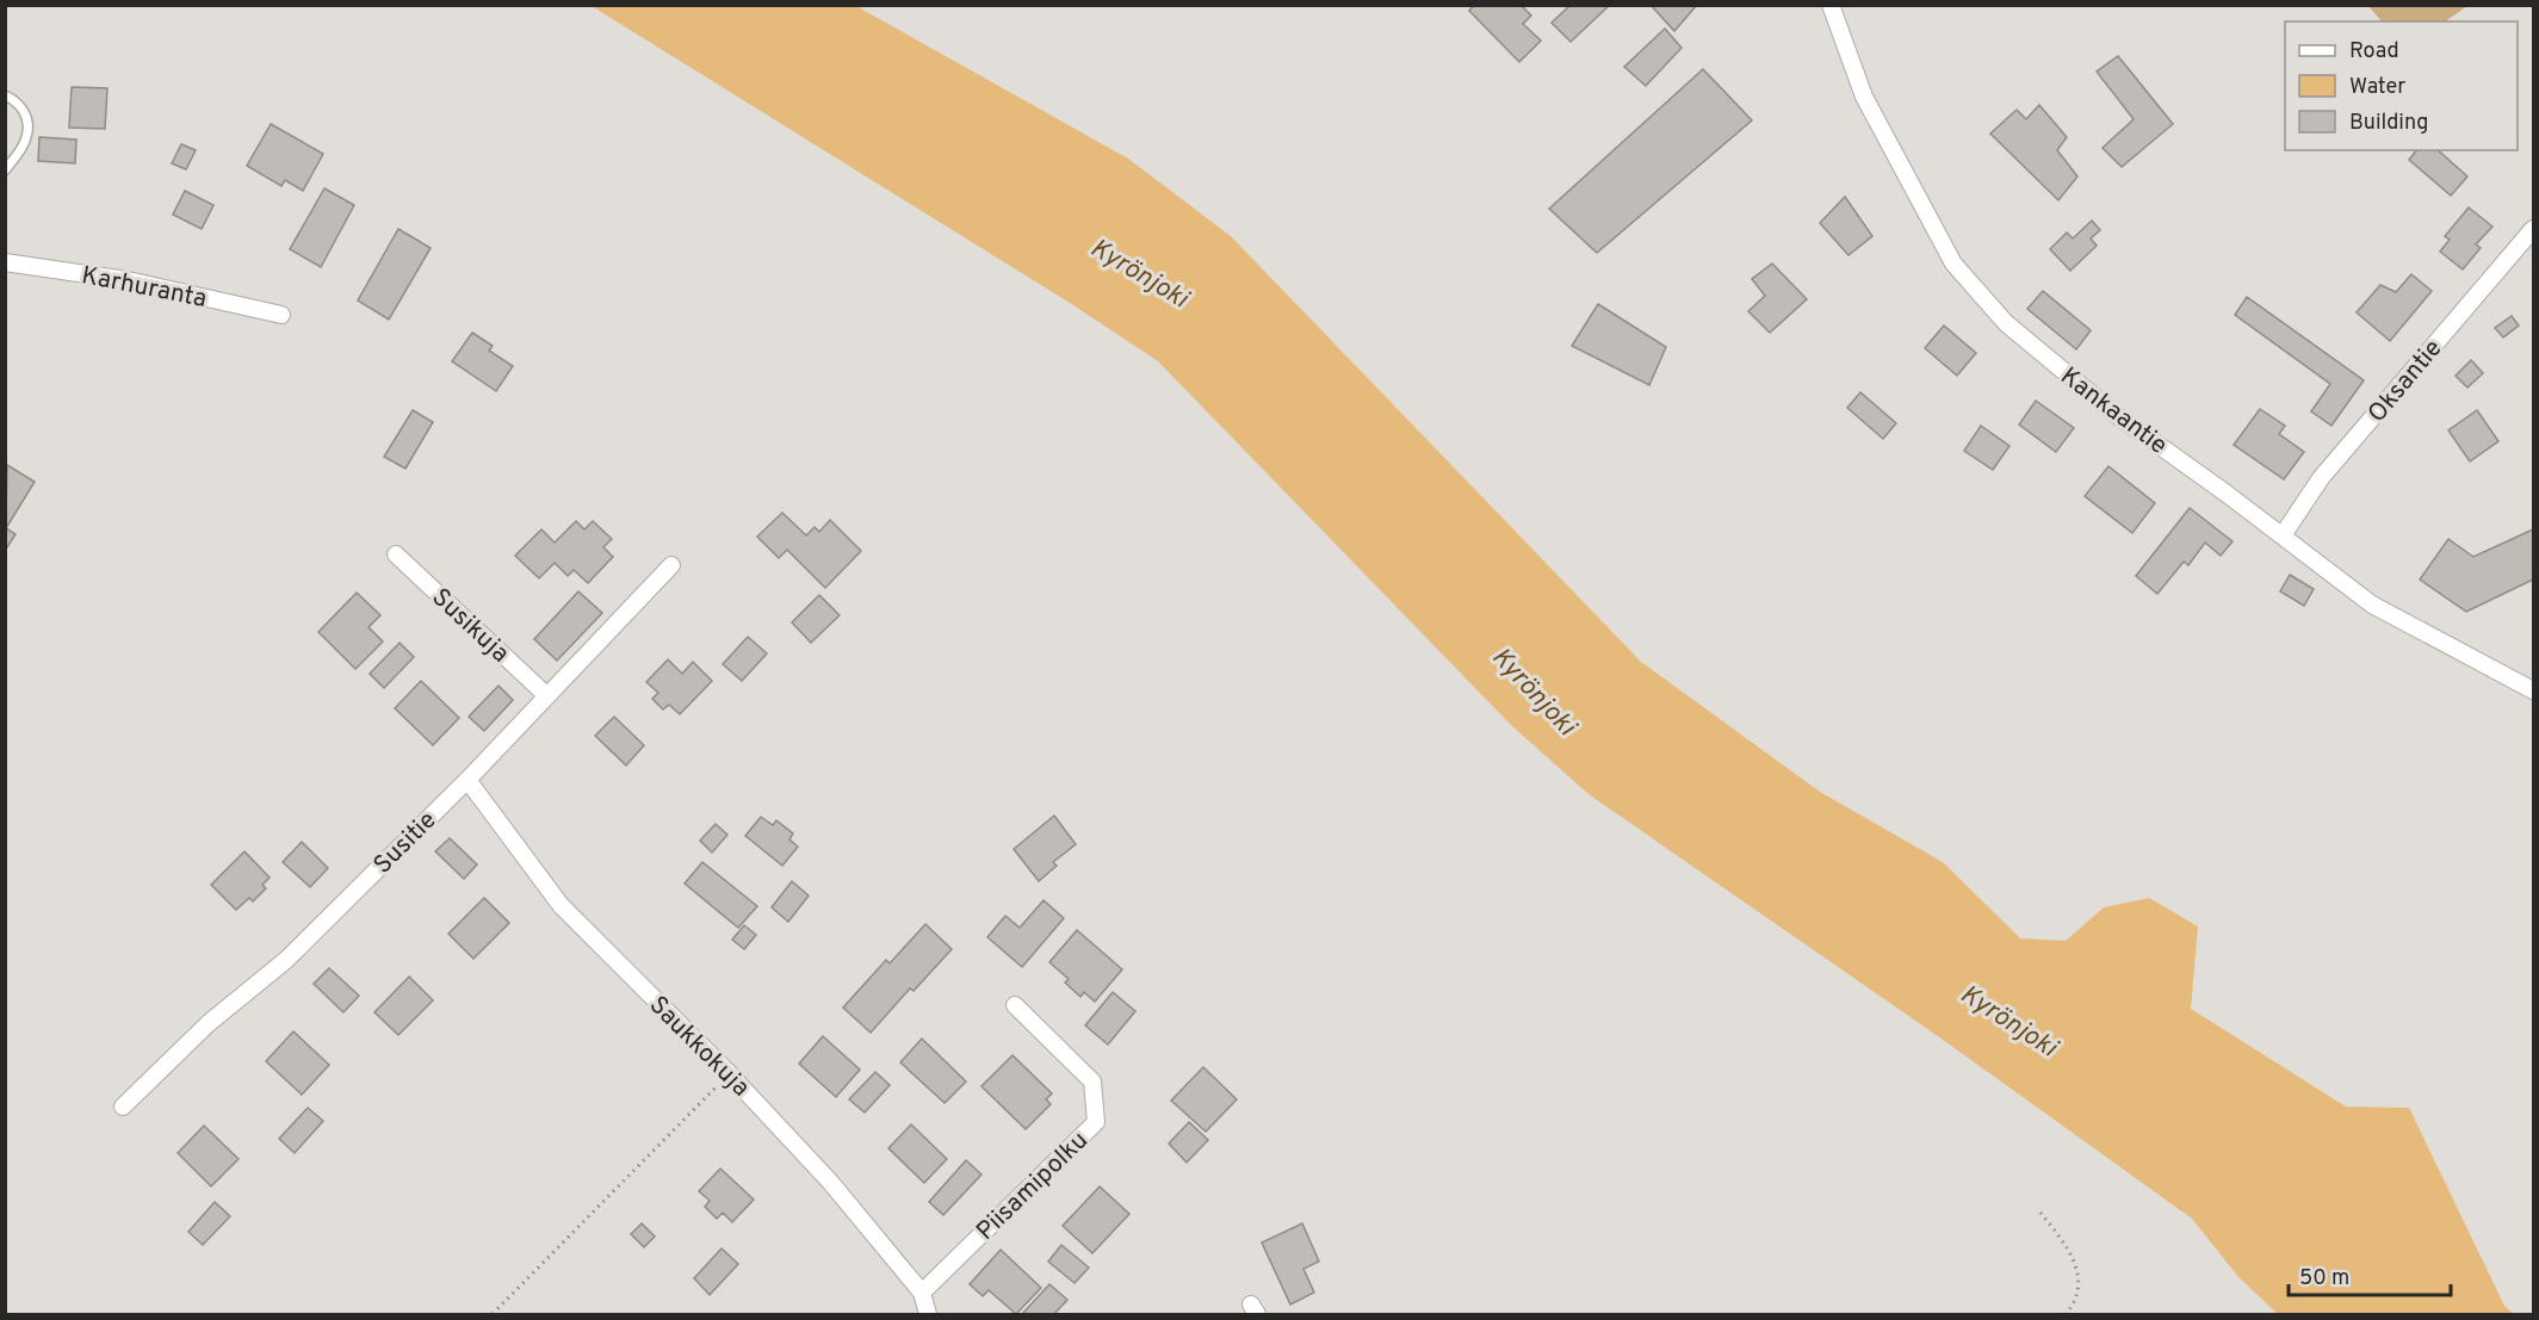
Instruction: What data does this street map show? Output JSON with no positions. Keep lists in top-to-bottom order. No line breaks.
{"streets":{"street":["Karhuranta","Oksantie","Kankaantie","Susikuja","Susitie","Saukkokuja","Piisamipolku"]},"crossings":[["Oksantie","Kankaantie"],["Susikuja","Susitie"],["Susitie","Saukkokuja"],["Saukkokuja","Piisamipolku"]],"water":["Kyrönjoki"],"legend":["Road","Water","Building"],"scale_bar":"50 m"}
